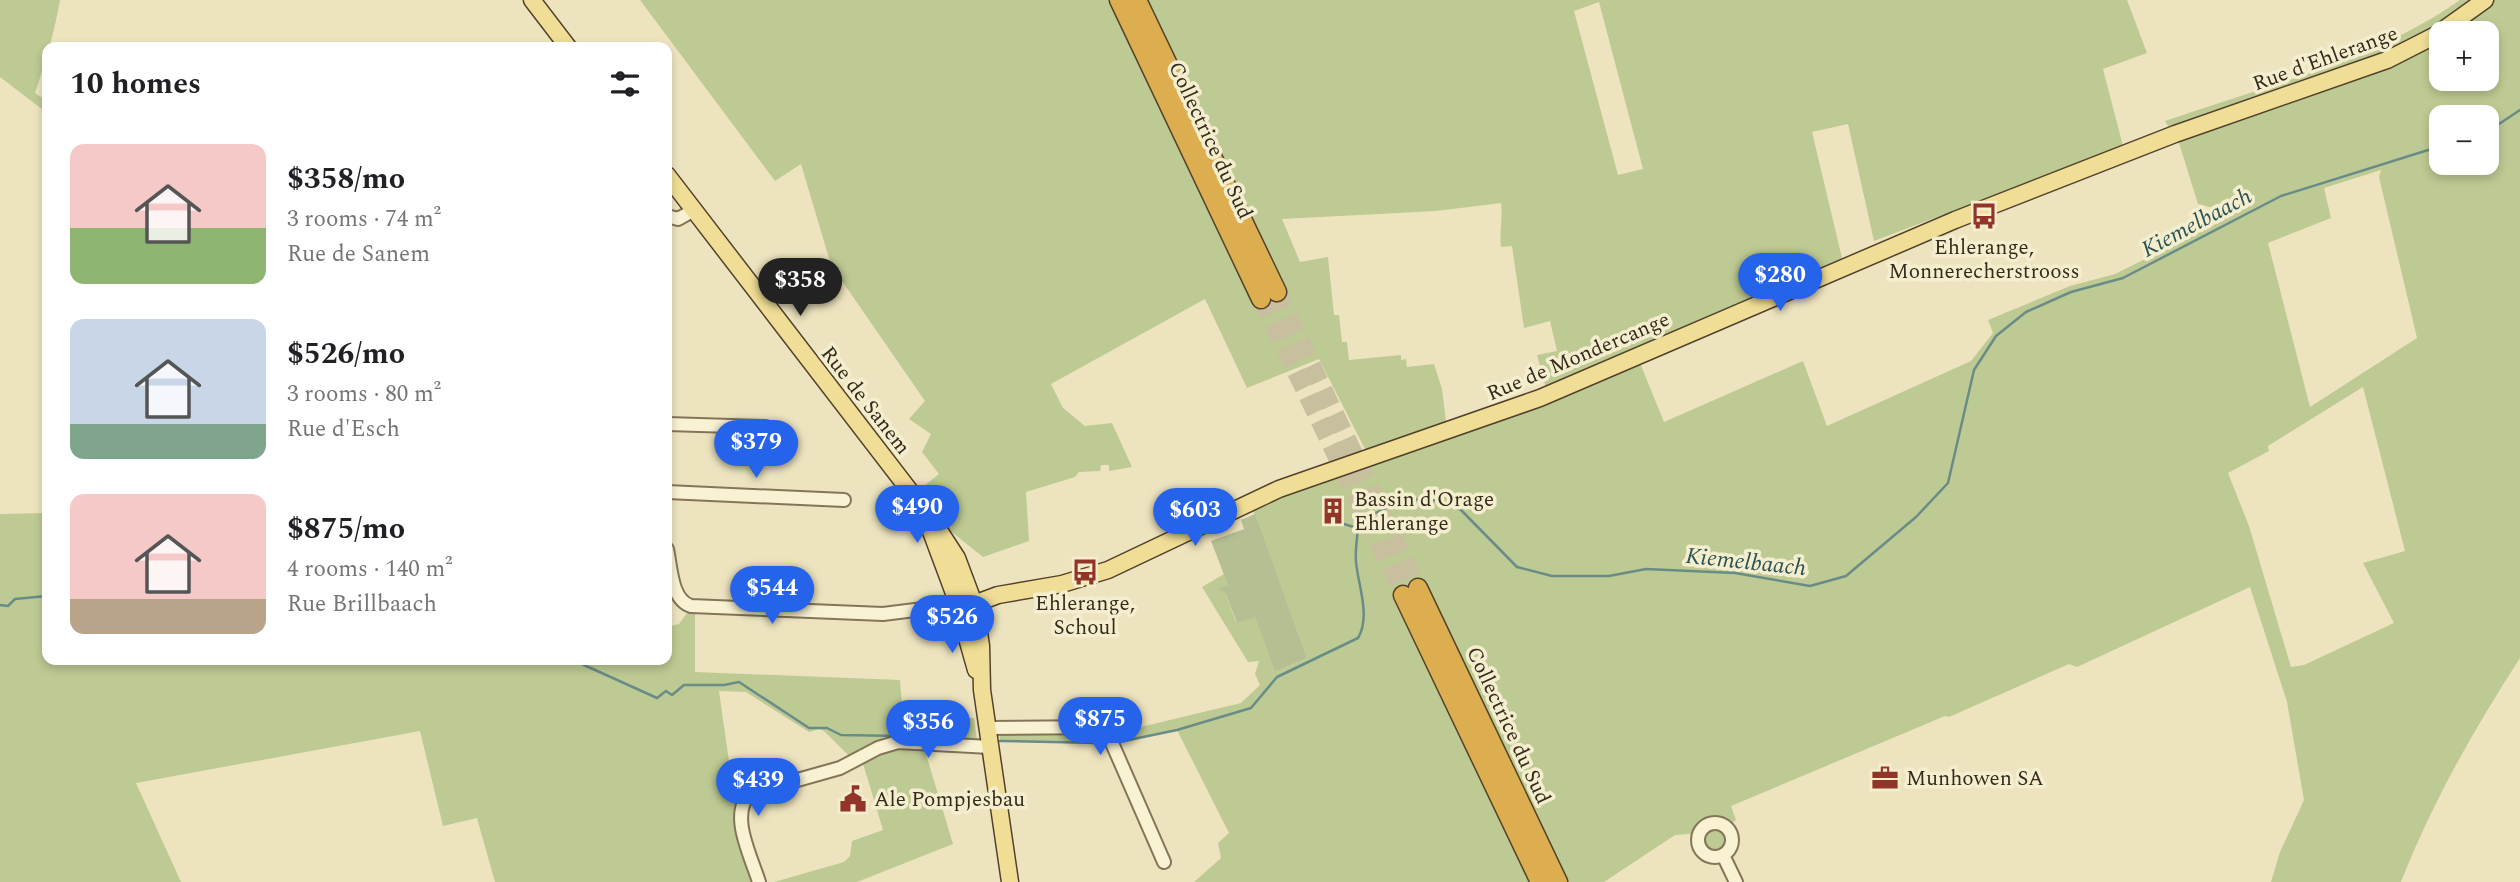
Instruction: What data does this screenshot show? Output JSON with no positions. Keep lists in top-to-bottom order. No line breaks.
{"streets":{"highway":["Collectrice du Sud"],"main road":["Rue d'Ehlerange","Rue de Mondercange","Rue de Sanem"]},"crossings":[["Rue d'Ehlerange","Rue de Mondercange"],["Rue de Mondercange","Rue de Sanem"]],"water":["Kiemelbaach"],"places":{"bus stop":["Ehlerange, Monnerecherstrooss","Ehlerange, Schoul"],"building":["Bassin d'Orage Ehlerange"],"office":["Munhowen SA"],"public building":["Ale Pompjesbau"]},"page":{"map_buttons":["+","−"],"heading":"10 homes","list":[{"name":"$358/mo","note":"3 rooms · 74 m² · Rue de Sanem"},{"name":"$526/mo","note":"3 rooms · 80 m² · Rue d'Esch"},{"name":"$875/mo","note":"4 rooms · 140 m² · Rue Brillbaach"}],"price":["$280","$358","$379","$490","$603","$544","$526","$875","$356","$439"]}}
